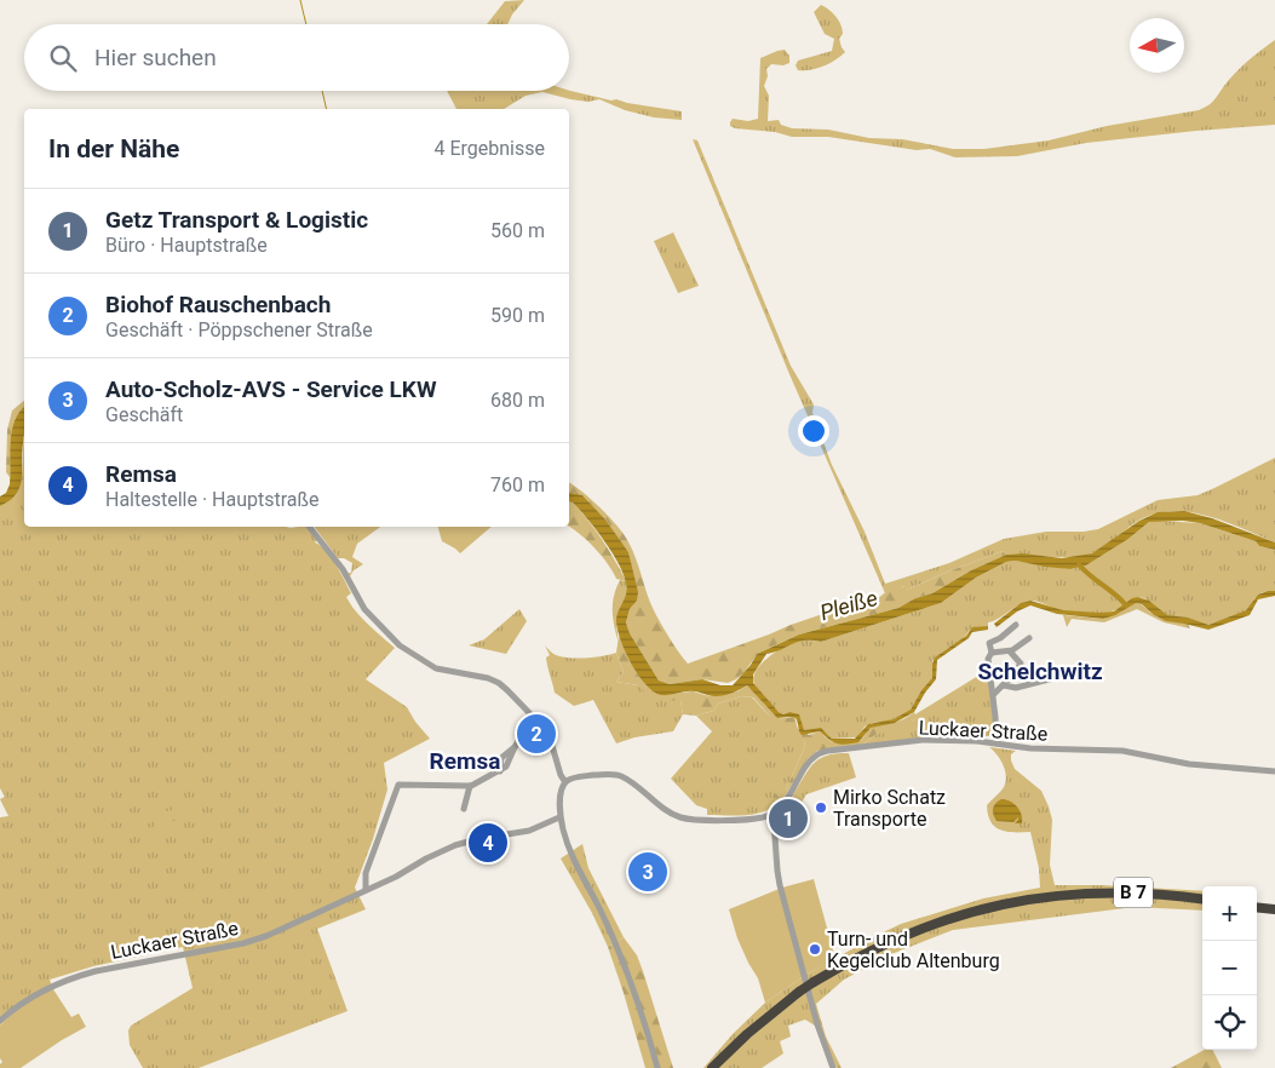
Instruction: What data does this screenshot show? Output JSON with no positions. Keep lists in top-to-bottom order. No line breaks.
{"streets":{"highway":["B 7"],"street":["Luckaer Straße"]},"districts":["Schelchwitz","Remsa"],"water":["Pleiße"],"places":["Mirko Schatz Transporte","Turn- und Kegelclub Altenburg"],"north":"left","page":{"search":"Hier suchen","heading":["In der Nähe","4 Ergebnisse"],"list":[{"mark":"1","name":"Getz Transport & Logistic","note":"Büro · Hauptstraße","value":"560 m"},{"mark":"2","name":"Biohof Rauschenbach","note":"Geschäft · Pöppschener Straße","value":"590 m"},{"mark":"3","name":"Auto-Scholz-AVS - Service LKW","note":"Geschäft","value":"680 m"},{"mark":"4","name":"Remsa","note":"Haltestelle · Hauptstraße","value":"760 m"}],"pins":["2","1","4","3"],"map_buttons":["+","−"]}}
